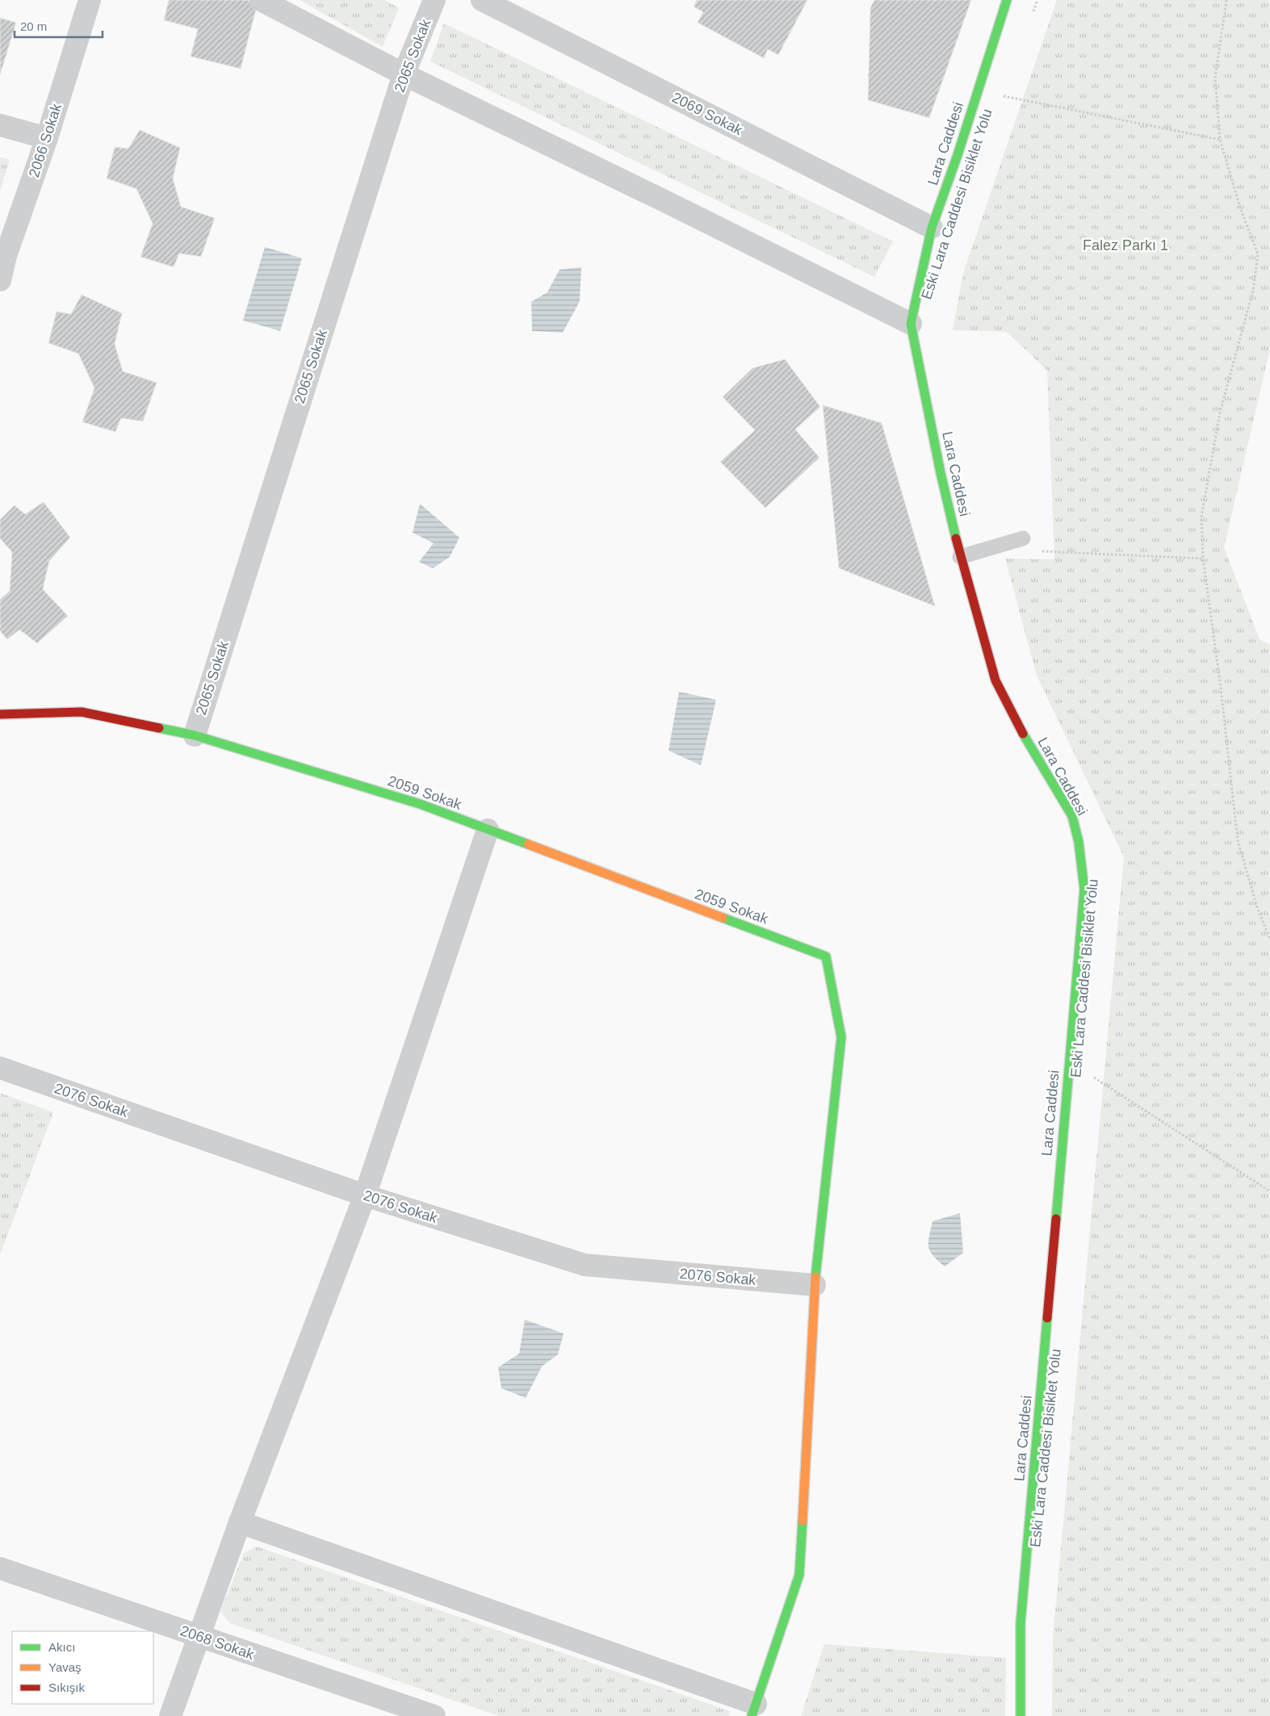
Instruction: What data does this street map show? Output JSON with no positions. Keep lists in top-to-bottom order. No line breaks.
{"streets":{"street":["2065 Sokak","2069 Sokak","2066 Sokak","Lara Caddesi","2059 Sokak","2076 Sokak","2068 Sokak"],"path":["Eski Lara Caddesi Bisiklet Yolu"]},"crossings":[["2065 Sokak","2059 Sokak"],["2069 Sokak","Lara Caddesi"],["2059 Sokak","2076 Sokak"]],"parks":["Falez Parkı 1"],"legend":["Akıcı","Yavaş","Sıkışık"],"scale_bar":"20 m"}
